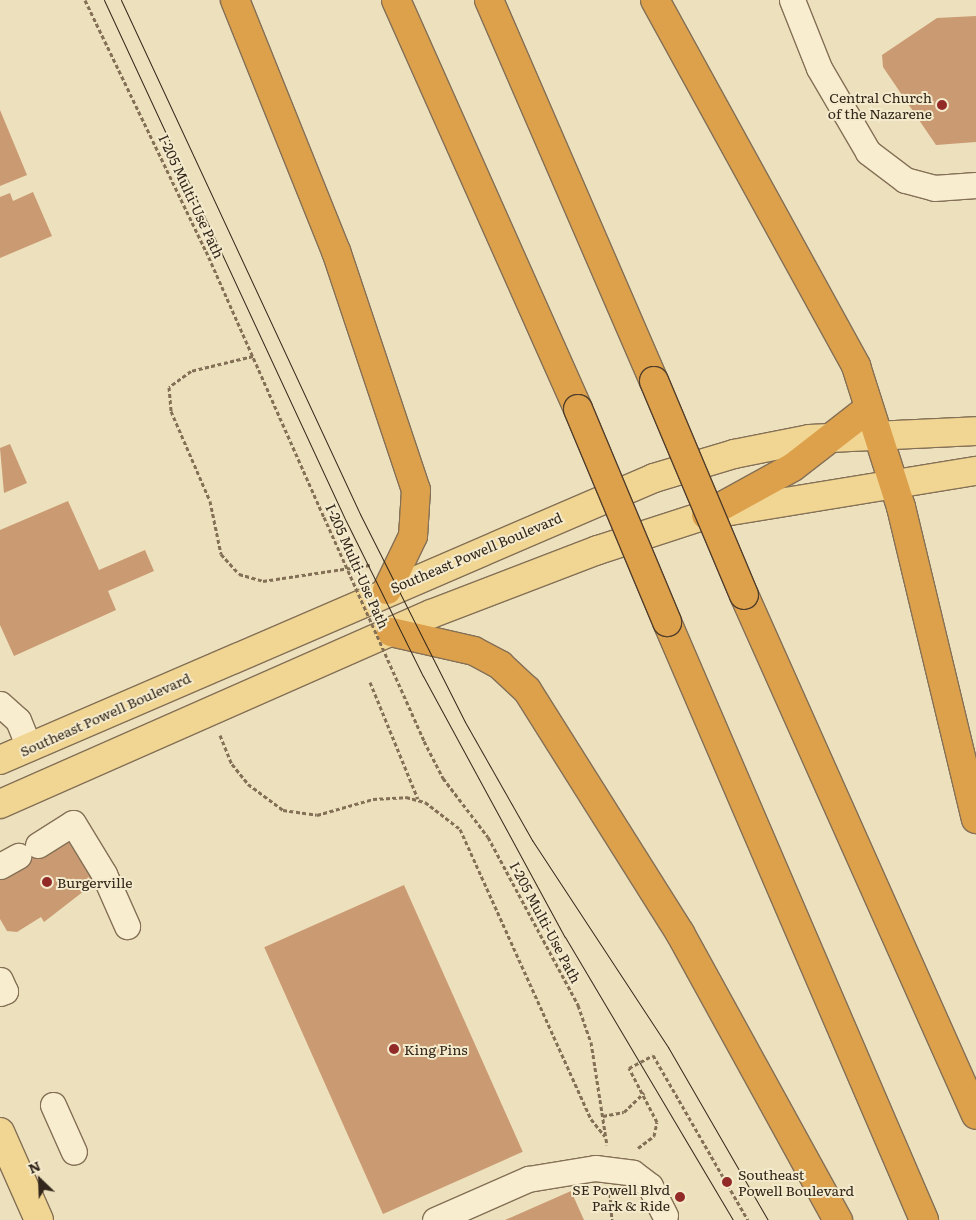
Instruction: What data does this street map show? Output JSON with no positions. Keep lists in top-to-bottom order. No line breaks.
{"streets":{"main road":["Southeast Powell Boulevard"],"path":["I-205 Multi-Use Path"]},"places":["Central Church of the Nazarene","Burgerville","King Pins","Southeast Powell Boulevard","SE Powell Blvd Park & Ride"],"north":"top left"}
